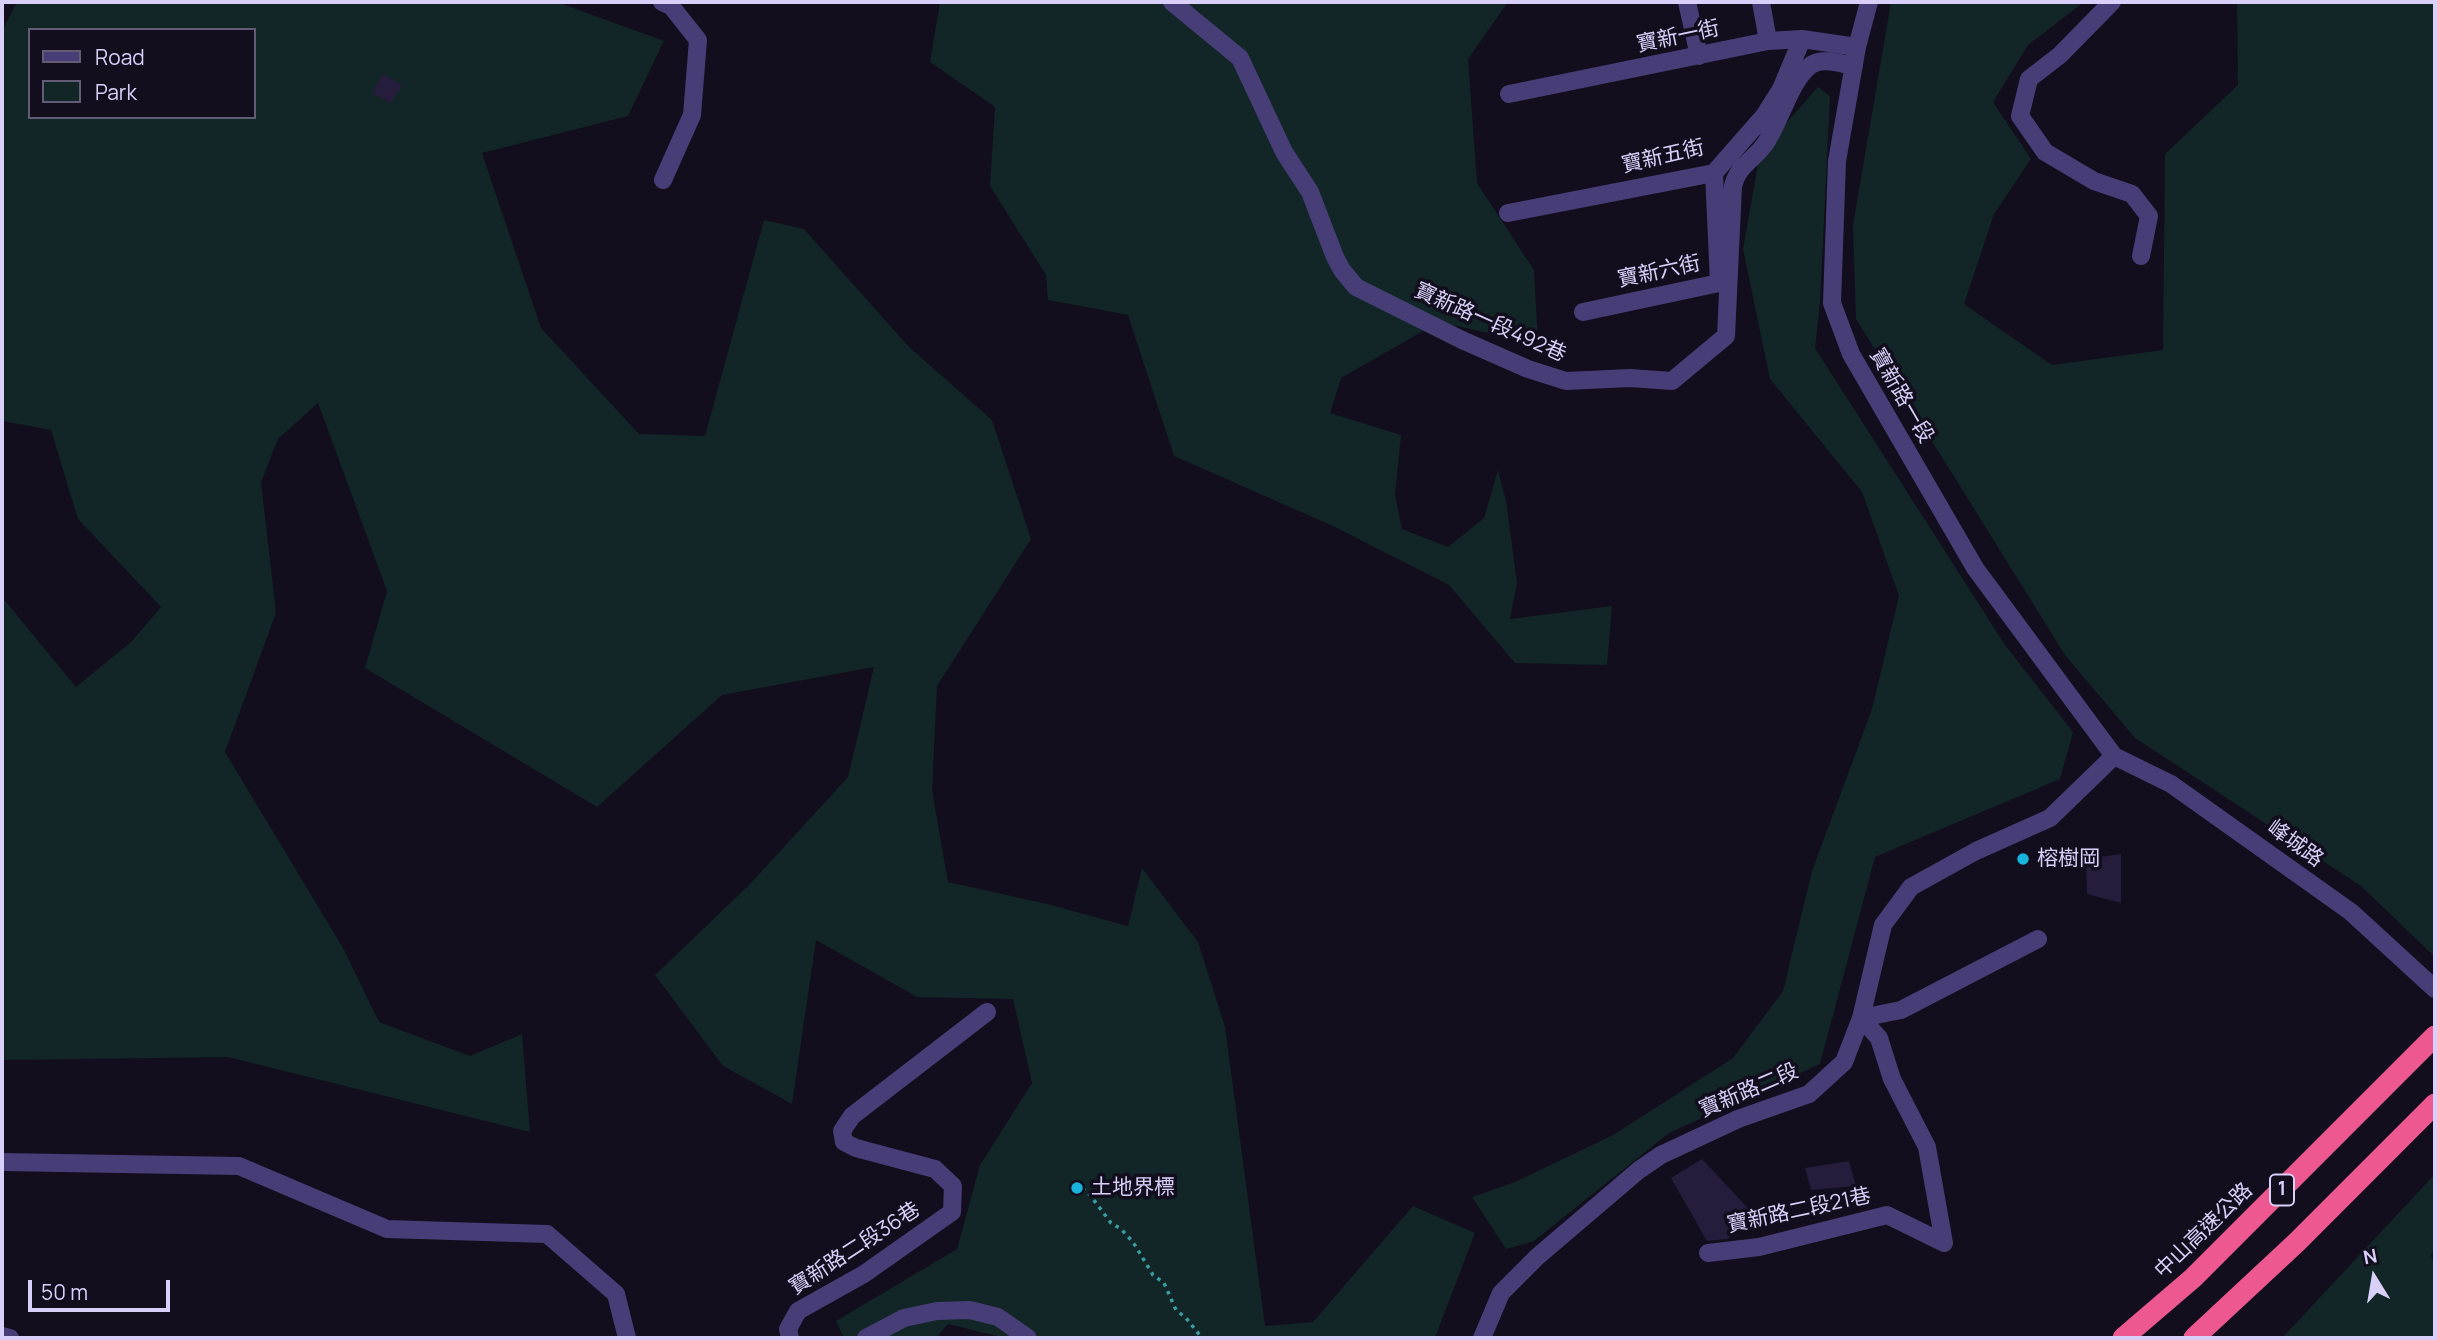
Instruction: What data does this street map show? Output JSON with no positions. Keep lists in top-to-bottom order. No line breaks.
{"streets":{"highway":["1","中山高速公路"],"street":["寶新一街","寶新五街","寶新六街","寶新路一段492巷","寶新路一段","峰城路","寶新路二段","寶新路二段21巷","寶新路二段36巷"]},"crossings":[["寶新一街","寶新五街"],["寶新一街","寶新路一段"],["寶新五街","寶新六街"],["寶新路一段492巷","寶新路一段"],["寶新路一段","峰城路"],["寶新路一段","寶新路二段"],["峰城路","寶新路二段"],["寶新路二段","寶新路二段21巷"]],"places":["榕樹岡","土地界標"],"legend":["Road","Park"],"scale_bar":"50 m","north":"top"}
